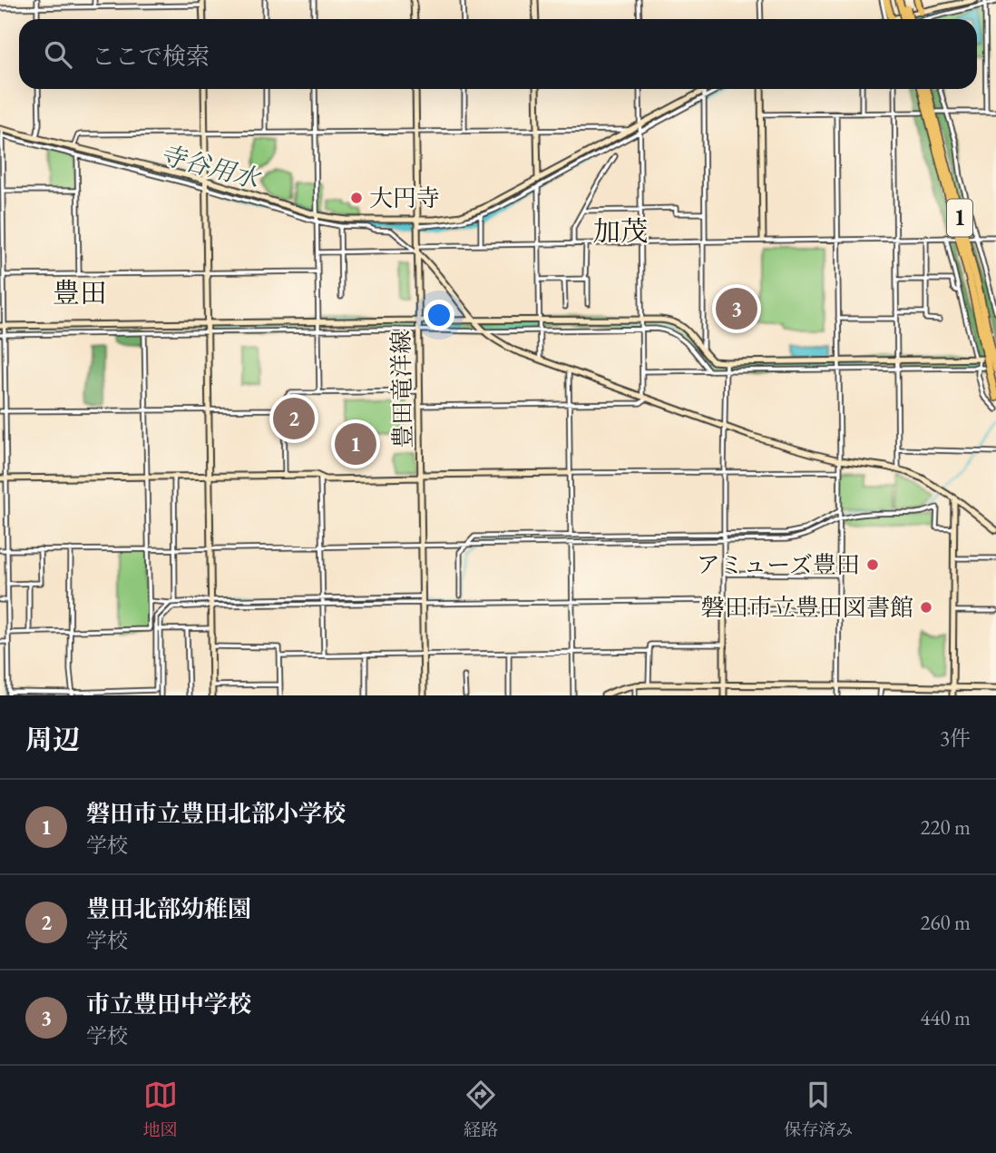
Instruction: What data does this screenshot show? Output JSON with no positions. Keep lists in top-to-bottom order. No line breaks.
{"streets":{"highway":["1"],"street":["豊田竜洋線"]},"districts":["加茂","豊田"],"water":["寺谷用水"],"places":["大円寺","アミューズ豊田","磐田市立豊田図書館"],"page":{"search":"ここで検索","pins":["3","2","1"],"heading":["周辺","3件"],"list":[{"mark":"1","name":"磐田市立豊田北部小学校","note":"学校","value":"220 m"},{"mark":"2","name":"豊田北部幼稚園","note":"学校","value":"260 m"},{"mark":"3","name":"市立豊田中学校","note":"学校","value":"440 m"}],"nav":["地図","経路","保存済み"]}}
